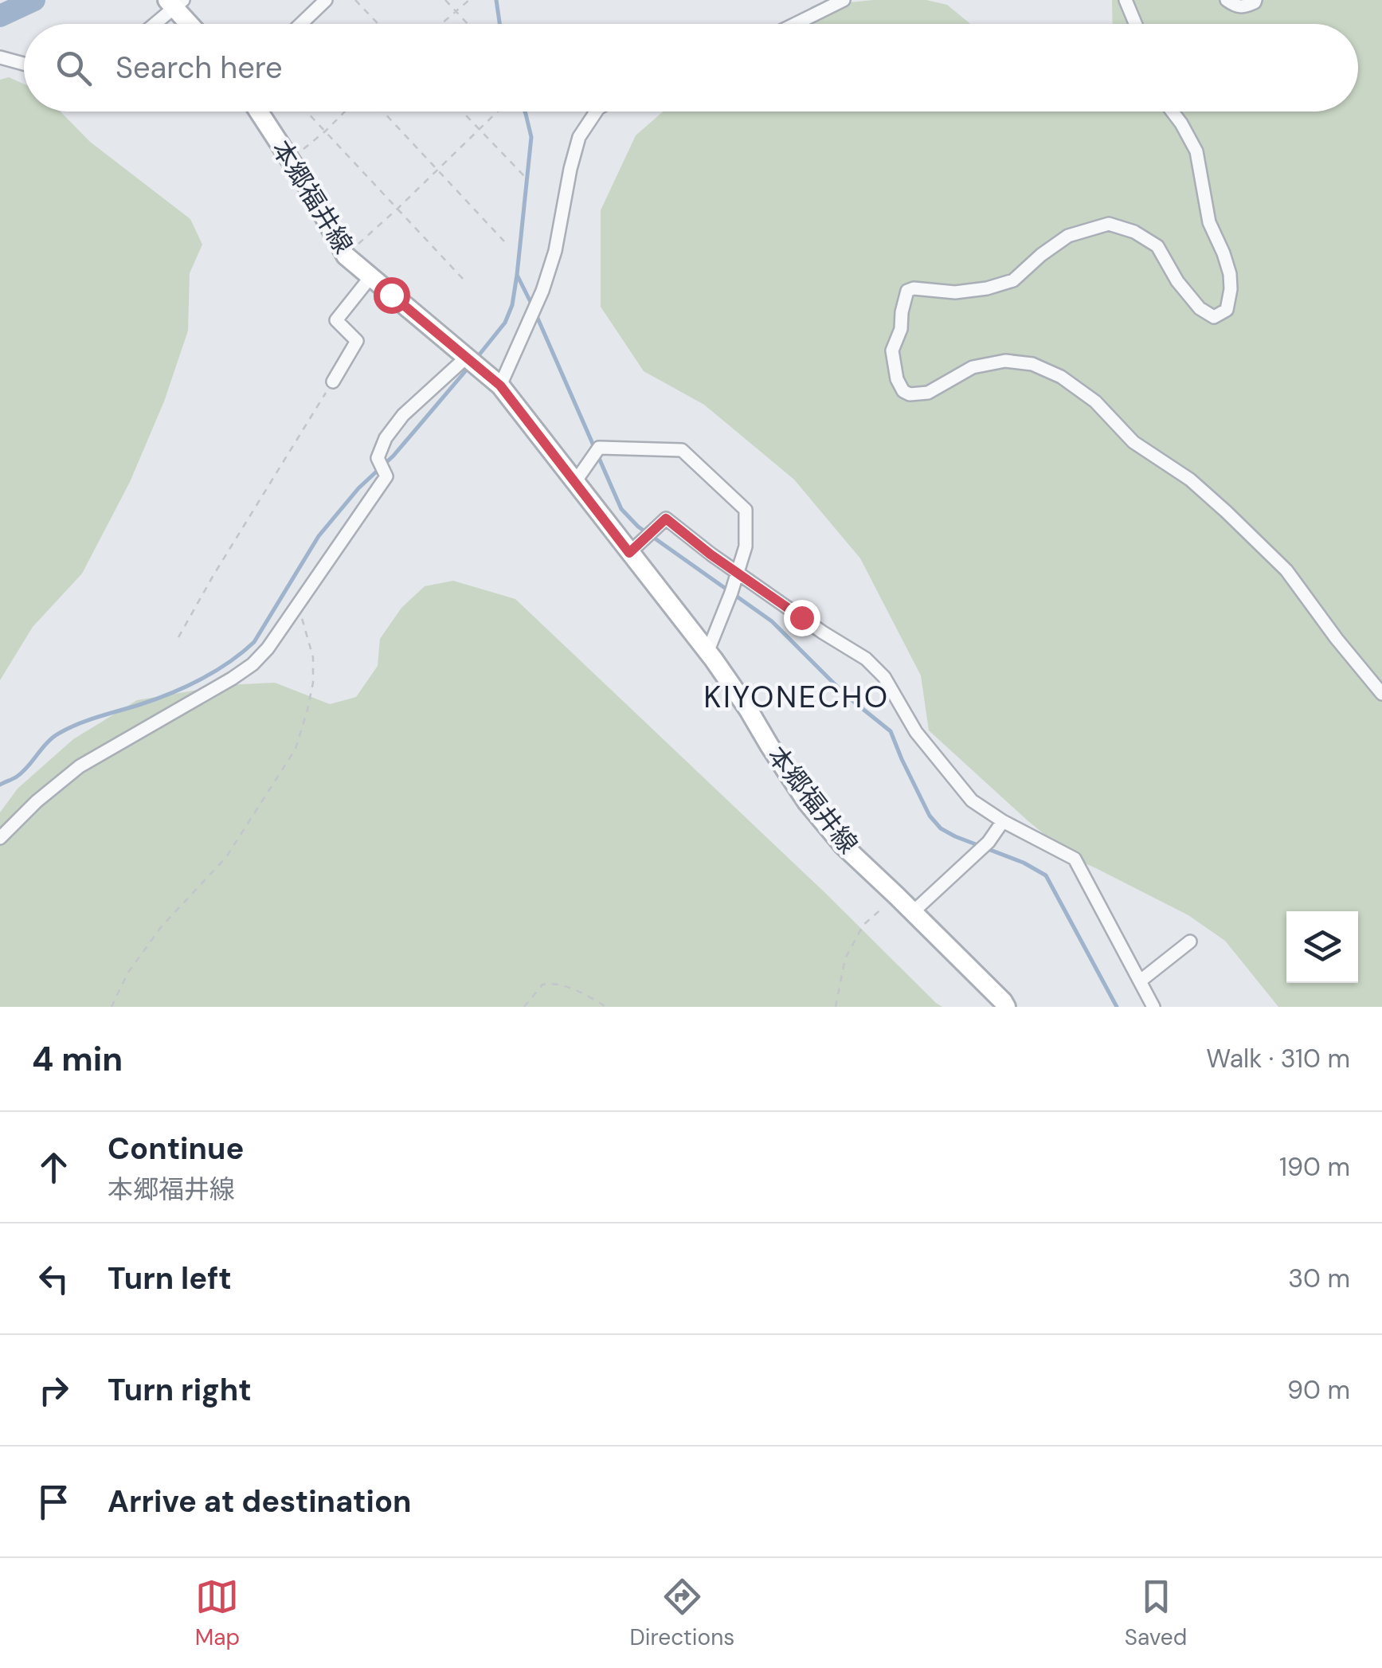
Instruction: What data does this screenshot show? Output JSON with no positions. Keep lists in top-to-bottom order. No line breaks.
{"streets":{"main road":["本郷福井線"]},"districts":["KIYONECHO"],"page":{"search":"Search here","heading":["4 min","Walk · 310 m"],"list":[["Continue","本郷福井線","190 m"],["Turn left","30 m"],["Turn right","90 m"],"Arrive at destination"],"nav":["Map","Directions","Saved"]}}
